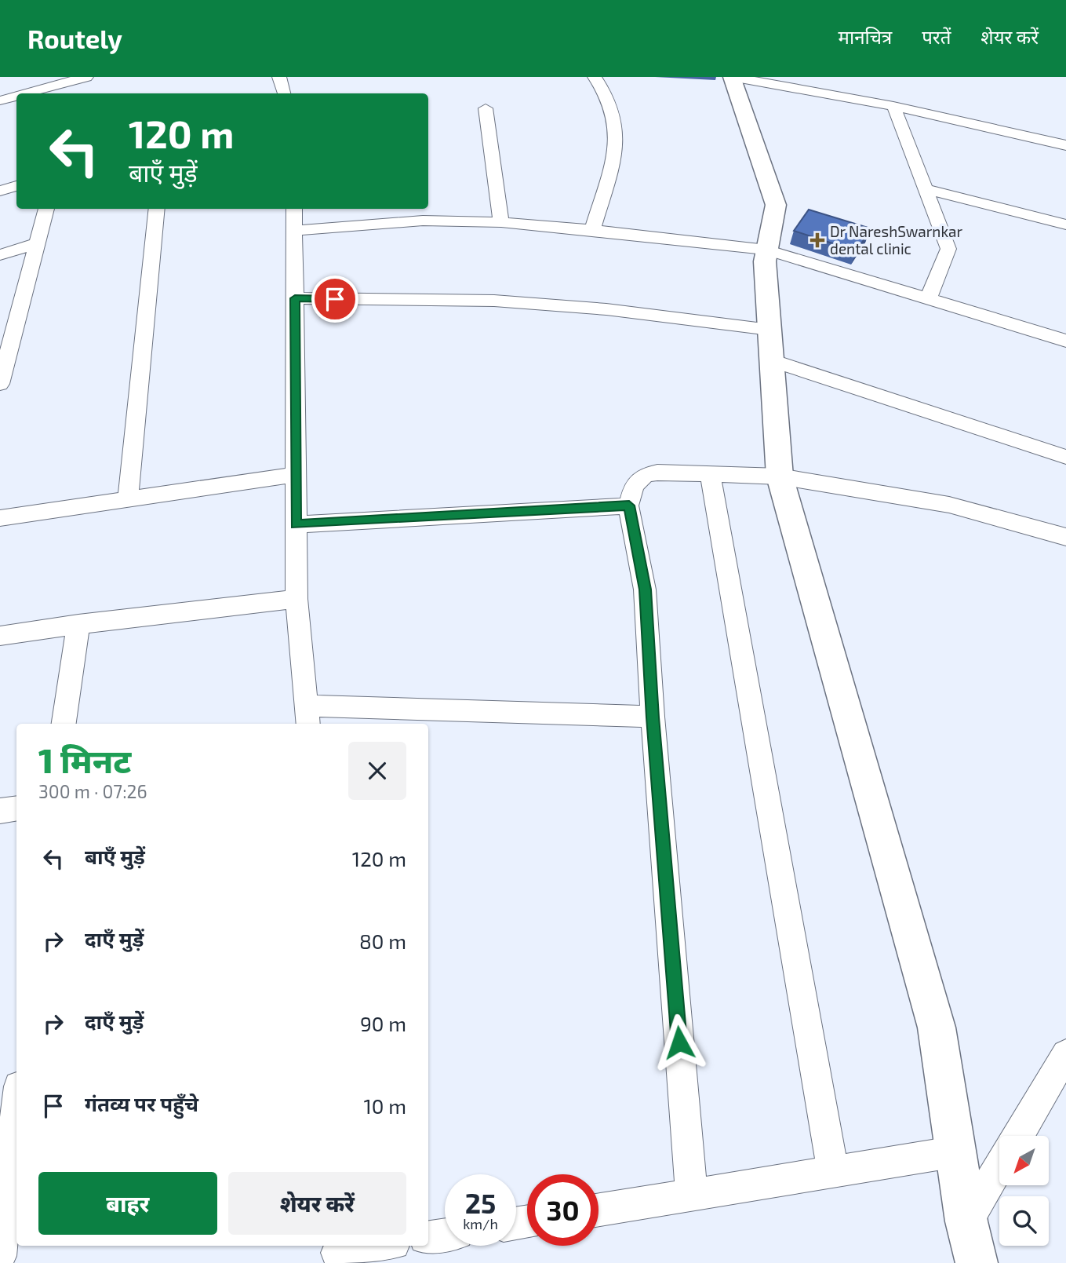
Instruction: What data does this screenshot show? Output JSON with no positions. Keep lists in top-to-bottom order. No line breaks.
{"places":{"health":["Dr NareshSwarnkar dental clinic"]},"north":"bottom left","page":{"header":"Routely","nav":["मानचित्र","परतें","शेयर करें"],"turn":["120 m","बाएँ मुड़ें"],"heading":["1 मिनट","300 m · 07:26"],"list":[{"name":"बाएँ मुड़ें","value":"120 m"},{"name":"दाएँ मुड़ें","value":"80 m"},{"name":"दाएँ मुड़ें","value":"90 m"},{"name":"गंतव्य पर पहुँचे","value":"10 m"}],"buttons":["बाहर","शेयर करें"],"speed":"25 km/h","limit":"30"}}
